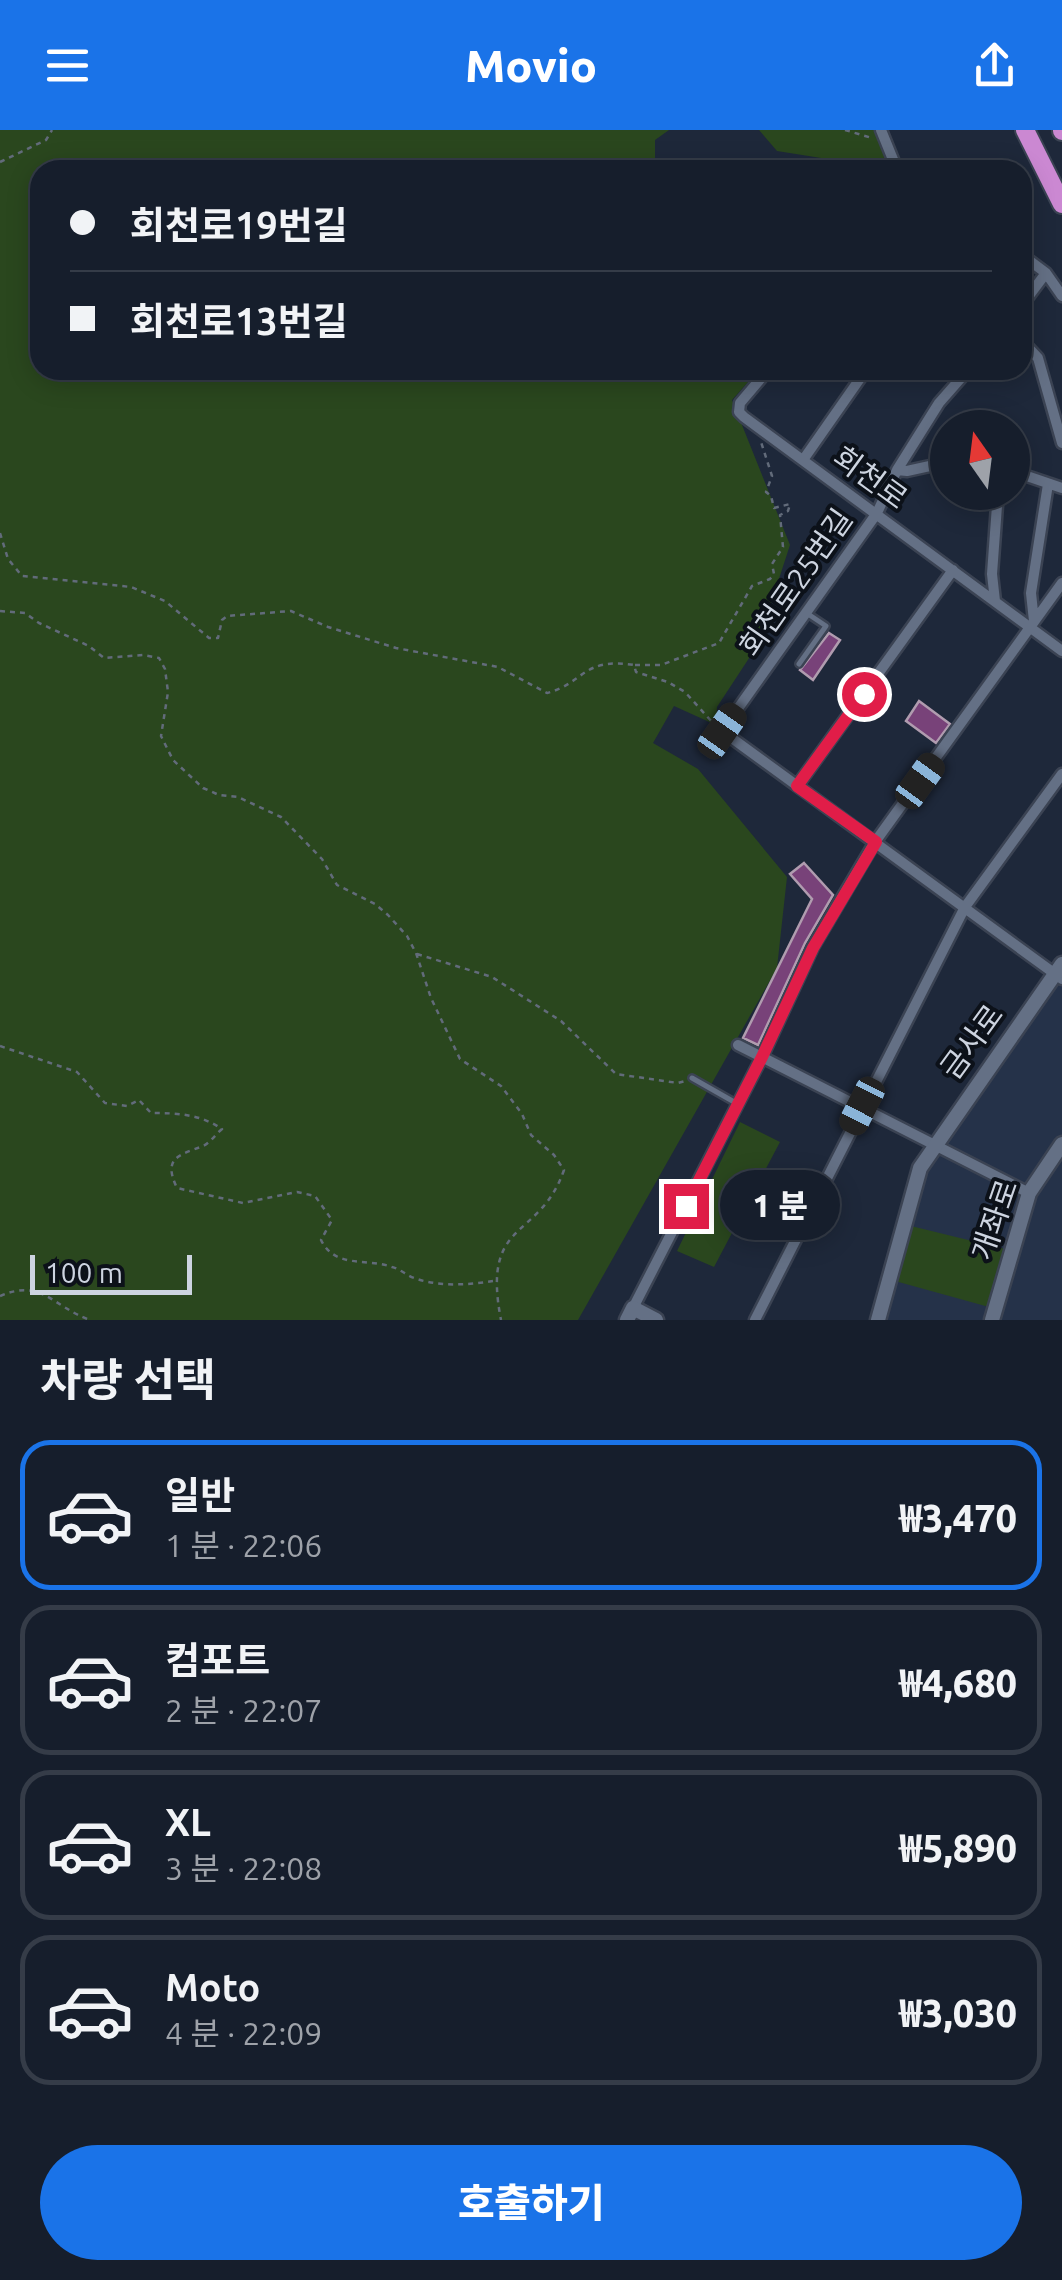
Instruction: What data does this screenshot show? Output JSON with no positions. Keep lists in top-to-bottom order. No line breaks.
{"streets":{"main road":["금사로","개좌로"],"street":["회천로","회천로25번길"]},"crossings":[["회천로","회천로25번길"],["회천로25번길","금사로"]],"scale_bar":"100 m","north":"top","page":{"header":"Movio","banner":["회천로19번길","회천로13번길"],"bubble":"1 분","scale":"100 m","heading":"차량 선택","list":[{"name":"일반","note":"1 분 · 22:06","value":"₩3,470"},{"name":"컴포트","note":"2 분 · 22:07","value":"₩4,680"},{"name":"XL","note":"3 분 · 22:08","value":"₩5,890"},{"name":"Moto","note":"4 분 · 22:09","value":"₩3,030"}],"buttons":"호출하기"}}
